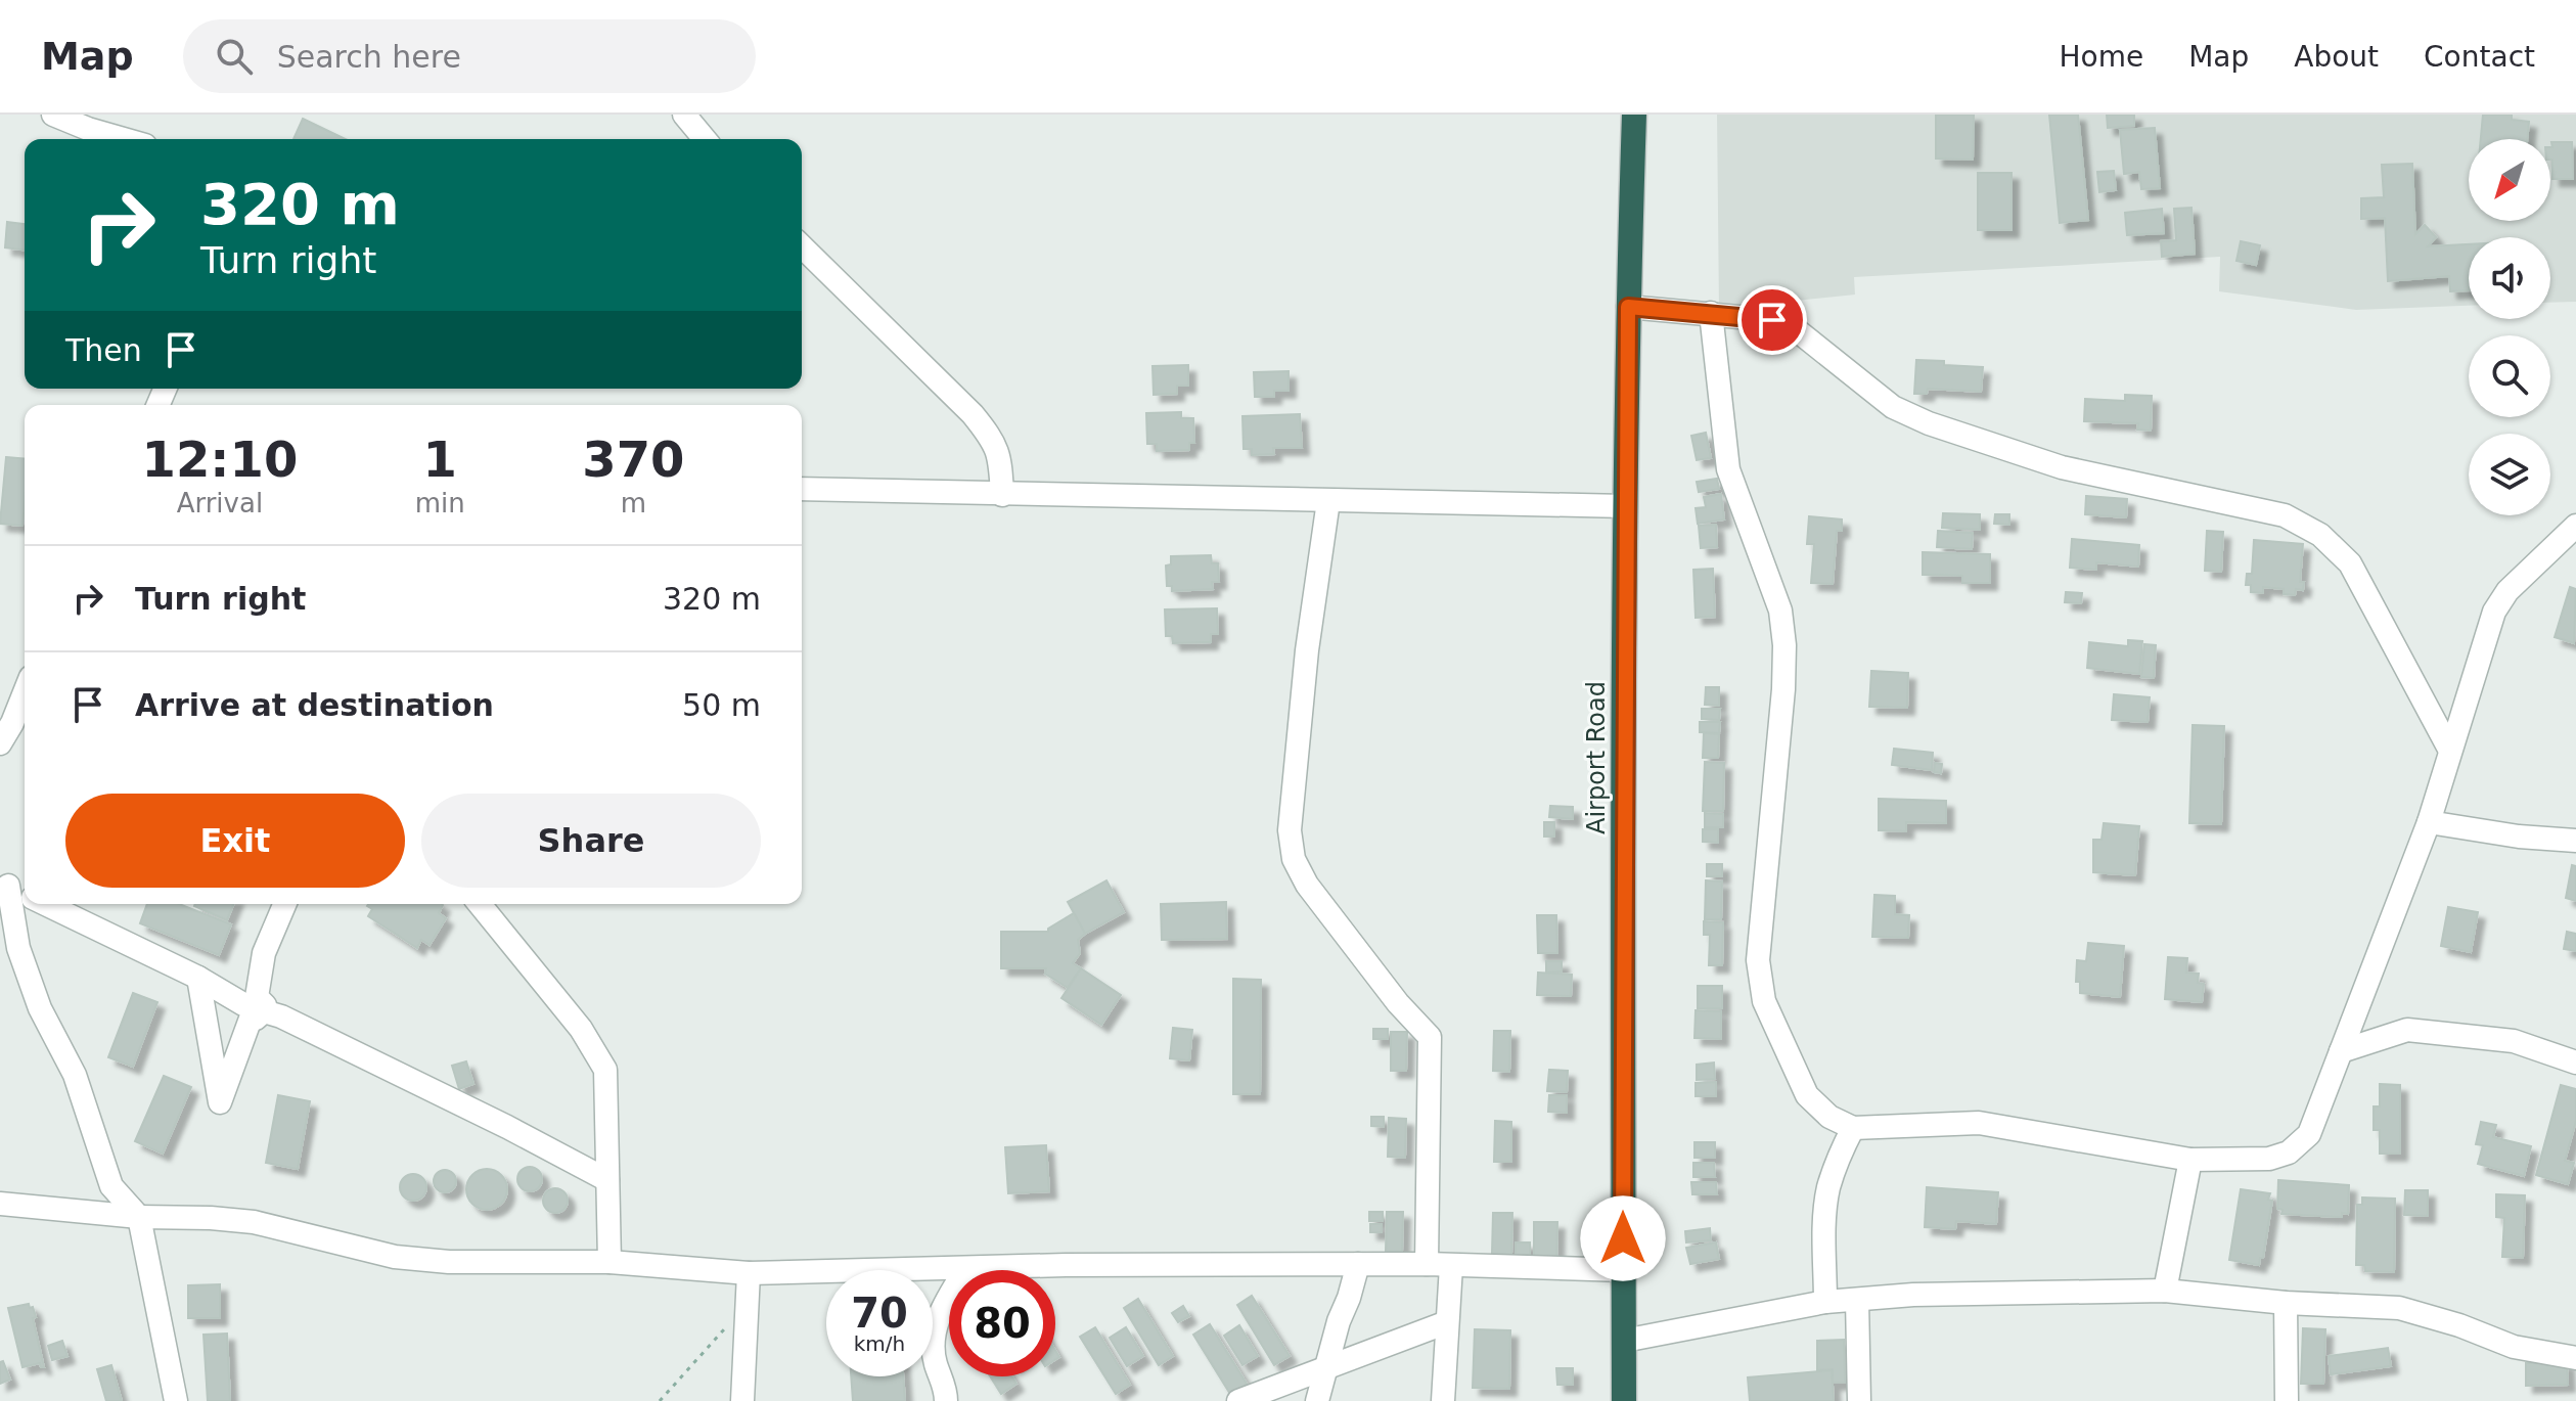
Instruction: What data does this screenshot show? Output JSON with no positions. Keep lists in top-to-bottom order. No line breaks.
{"streets":{"highway":["Airport Road"]},"north":"bottom left","page":{"header":"Map","search":"Search here","nav":["Home","Map","About","Contact"],"turn":["320 m","Turn right"],"then":"Then","eta":["12:10","Arrival","1","min","370","m"],"list":[{"name":"Turn right","value":"320 m"},{"name":"Arrive at destination","value":"50 m"}],"buttons":["Exit","Share"],"speed":"70 km/h","limit":"80"}}
